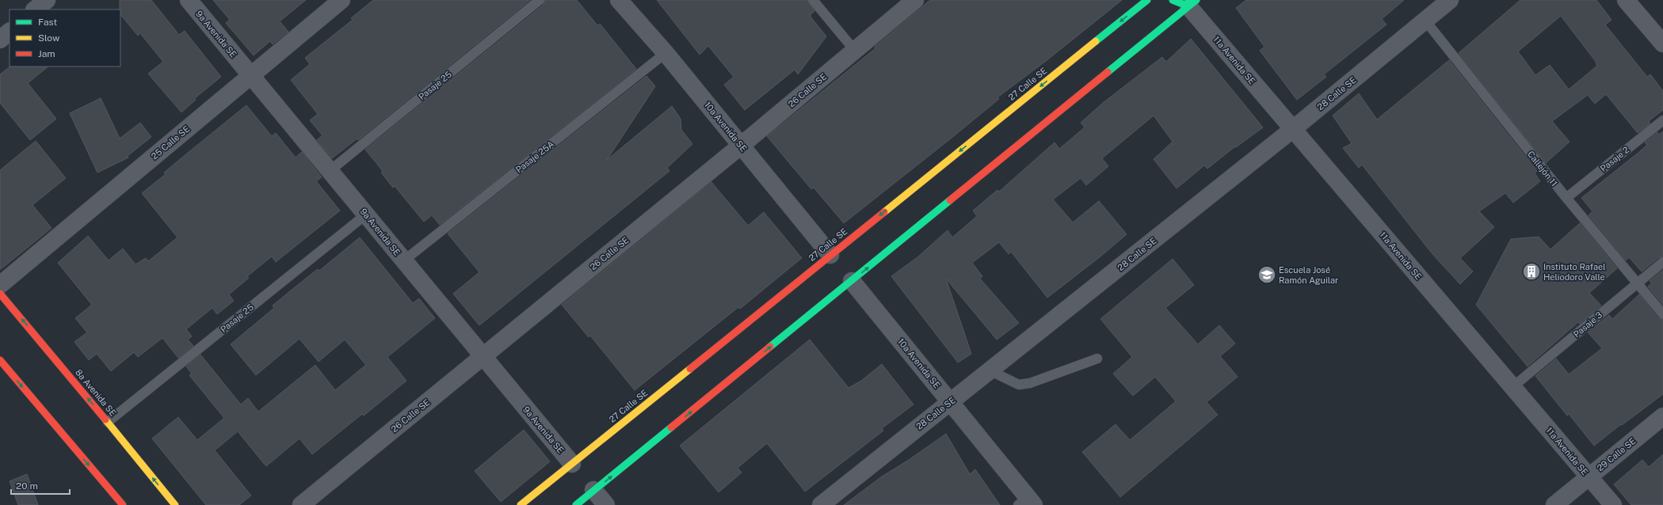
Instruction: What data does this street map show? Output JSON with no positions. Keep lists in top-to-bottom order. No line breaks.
{"streets":{"main road":["27 Calle SE","8a Avenida SE"],"street":["9a Avenida SE","11a Avenida SE","26 Calle SE","28 Calle SE","10a Avenida SE","25 Calle SE","29 Calle SE"],"lane":["Pasaje 25","Pasaje 25A","Pasaje 2","Callejón 11","Pasaje 3"]},"crossings":[["9a Avenida SE","27 Calle SE"],["9a Avenida SE","Pasaje 25"],["9a Avenida SE","26 Calle SE"],["9a Avenida SE","25 Calle SE"],["9a Avenida SE","Pasaje 25A"],["11a Avenida SE","28 Calle SE"],["11a Avenida SE","Pasaje 3"],["11a Avenida SE","29 Calle SE"],["27 Calle SE","10a Avenida SE"],["Pasaje 25","8a Avenida SE"],["26 Calle SE","10a Avenida SE"],["28 Calle SE","10a Avenida SE"],["28 Calle SE","Callejón 11"],["10a Avenida SE","Pasaje 25A"],["Pasaje 2","Callejón 11"],["Callejón 11","Pasaje 3"]],"places":{"building":["Instituto Rafael Heliodoro Valle"],"school or university":["Escuela José Ramón Aguilar"]},"legend":["Fast","Slow","Jam"],"scale_bar":"20 m"}
